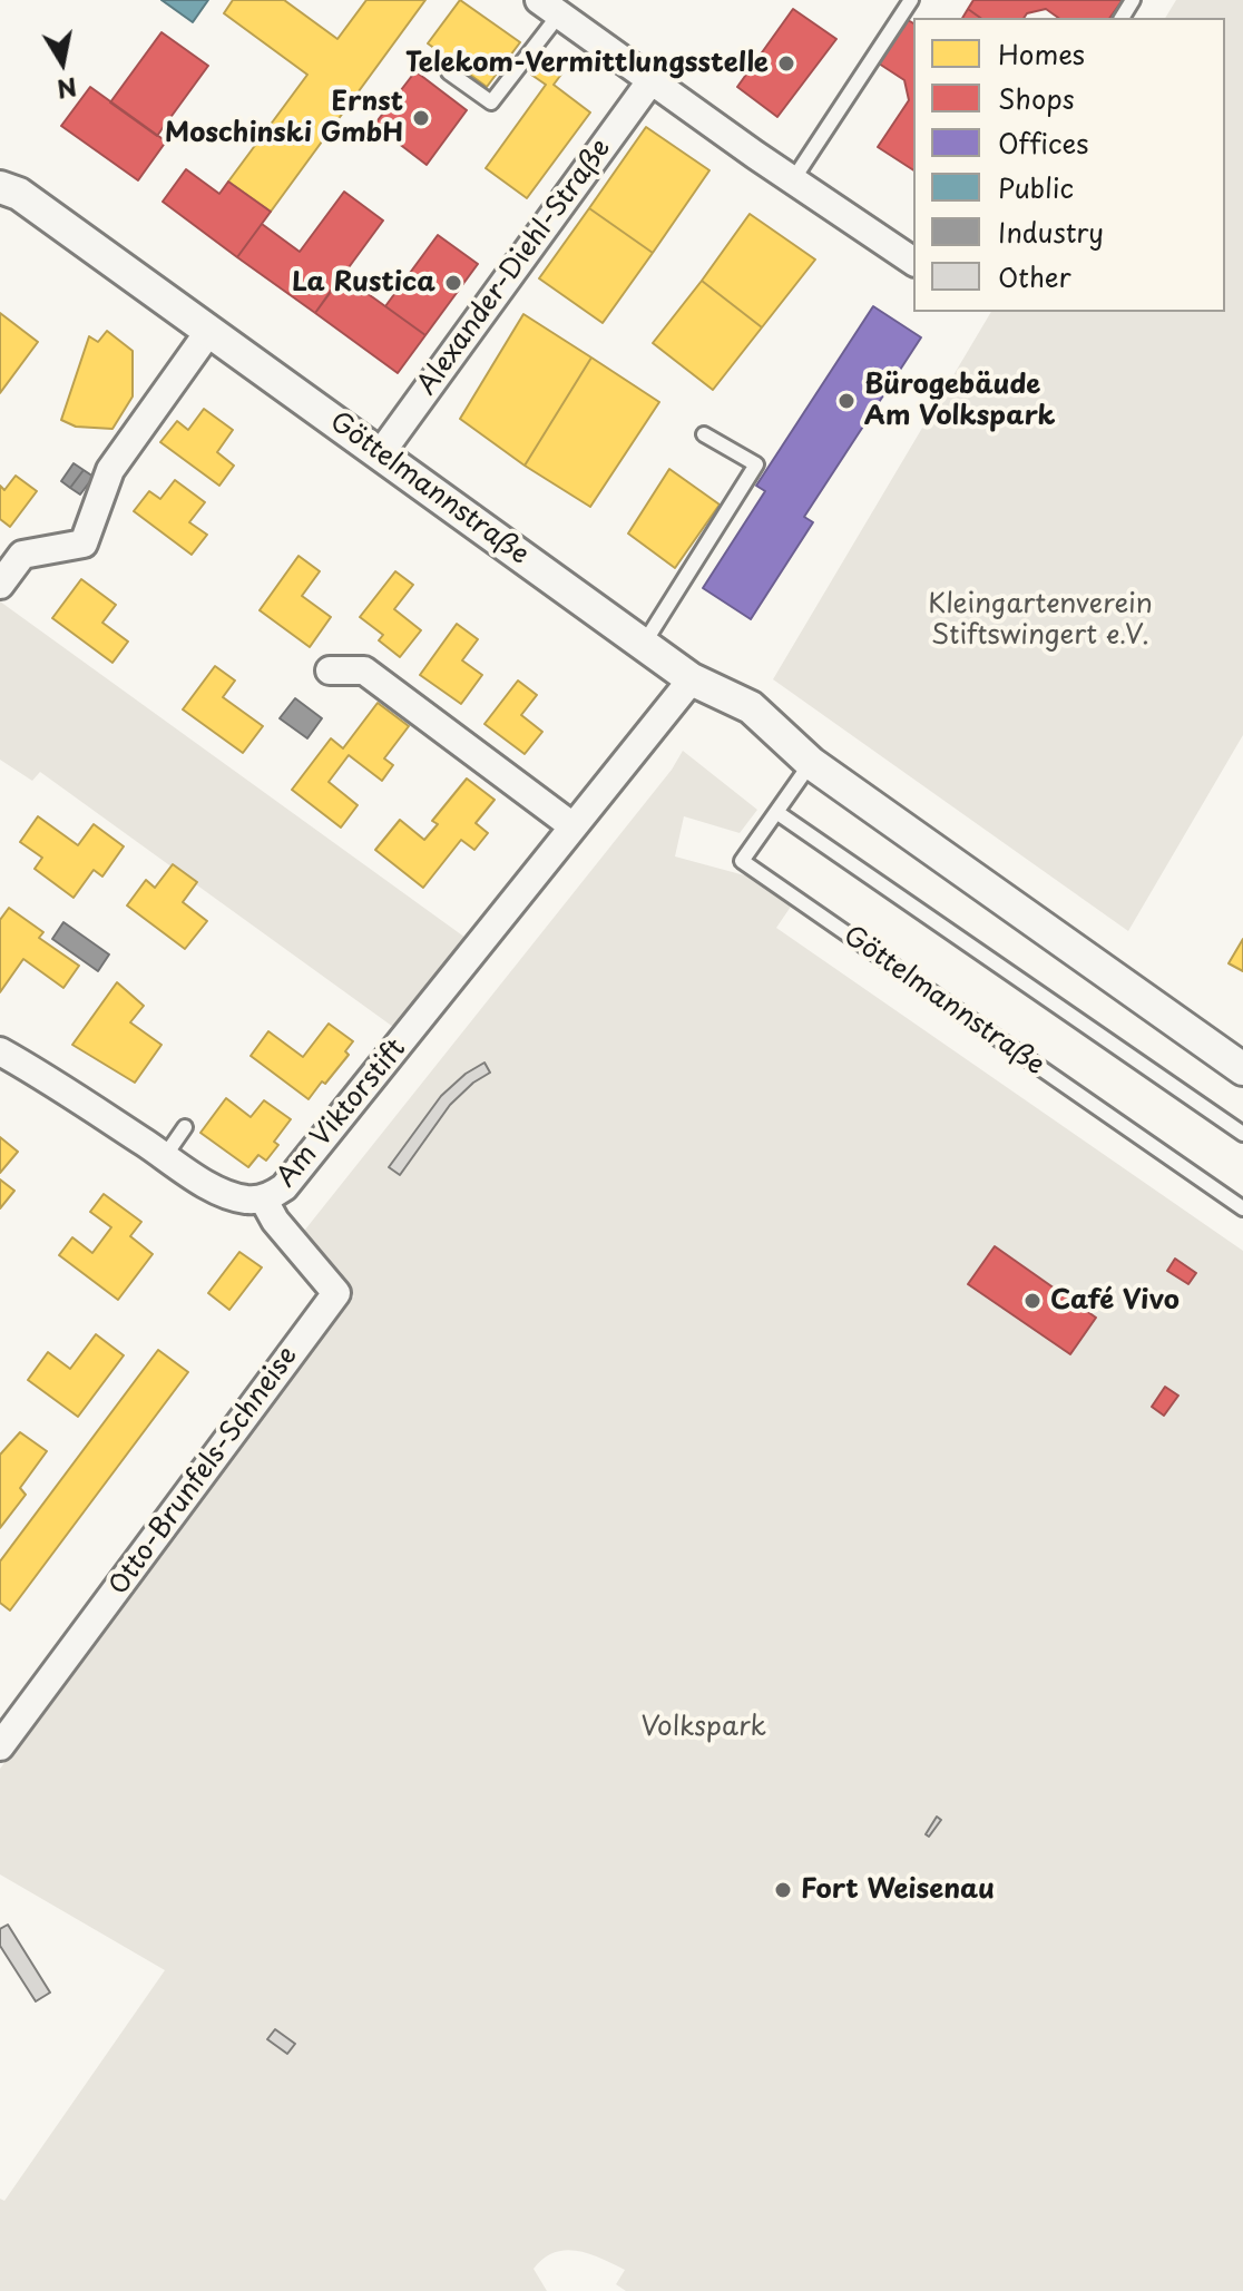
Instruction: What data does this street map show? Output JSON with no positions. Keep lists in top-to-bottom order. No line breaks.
{"streets":{"street":["Alexander-Diehl-Straße","Göttelmannstraße","Am Viktorstift","Otto-Brunfels-Schneise"]},"crossings":[["Alexander-Diehl-Straße","Göttelmannstraße"],["Göttelmannstraße","Am Viktorstift"],["Am Viktorstift","Otto-Brunfels-Schneise"]],"parks":["Kleingartenverein Stiftswingert e.V.","Volkspark"],"places":["Telekom-Vermittlungsstelle","Ernst Moschinski GmbH","La Rustica","Bürogebäude Am Volkspark","Café Vivo","Fort Weisenau"],"legend":["Homes","Shops","Offices","Public","Industry","Other"],"north":"bottom"}
